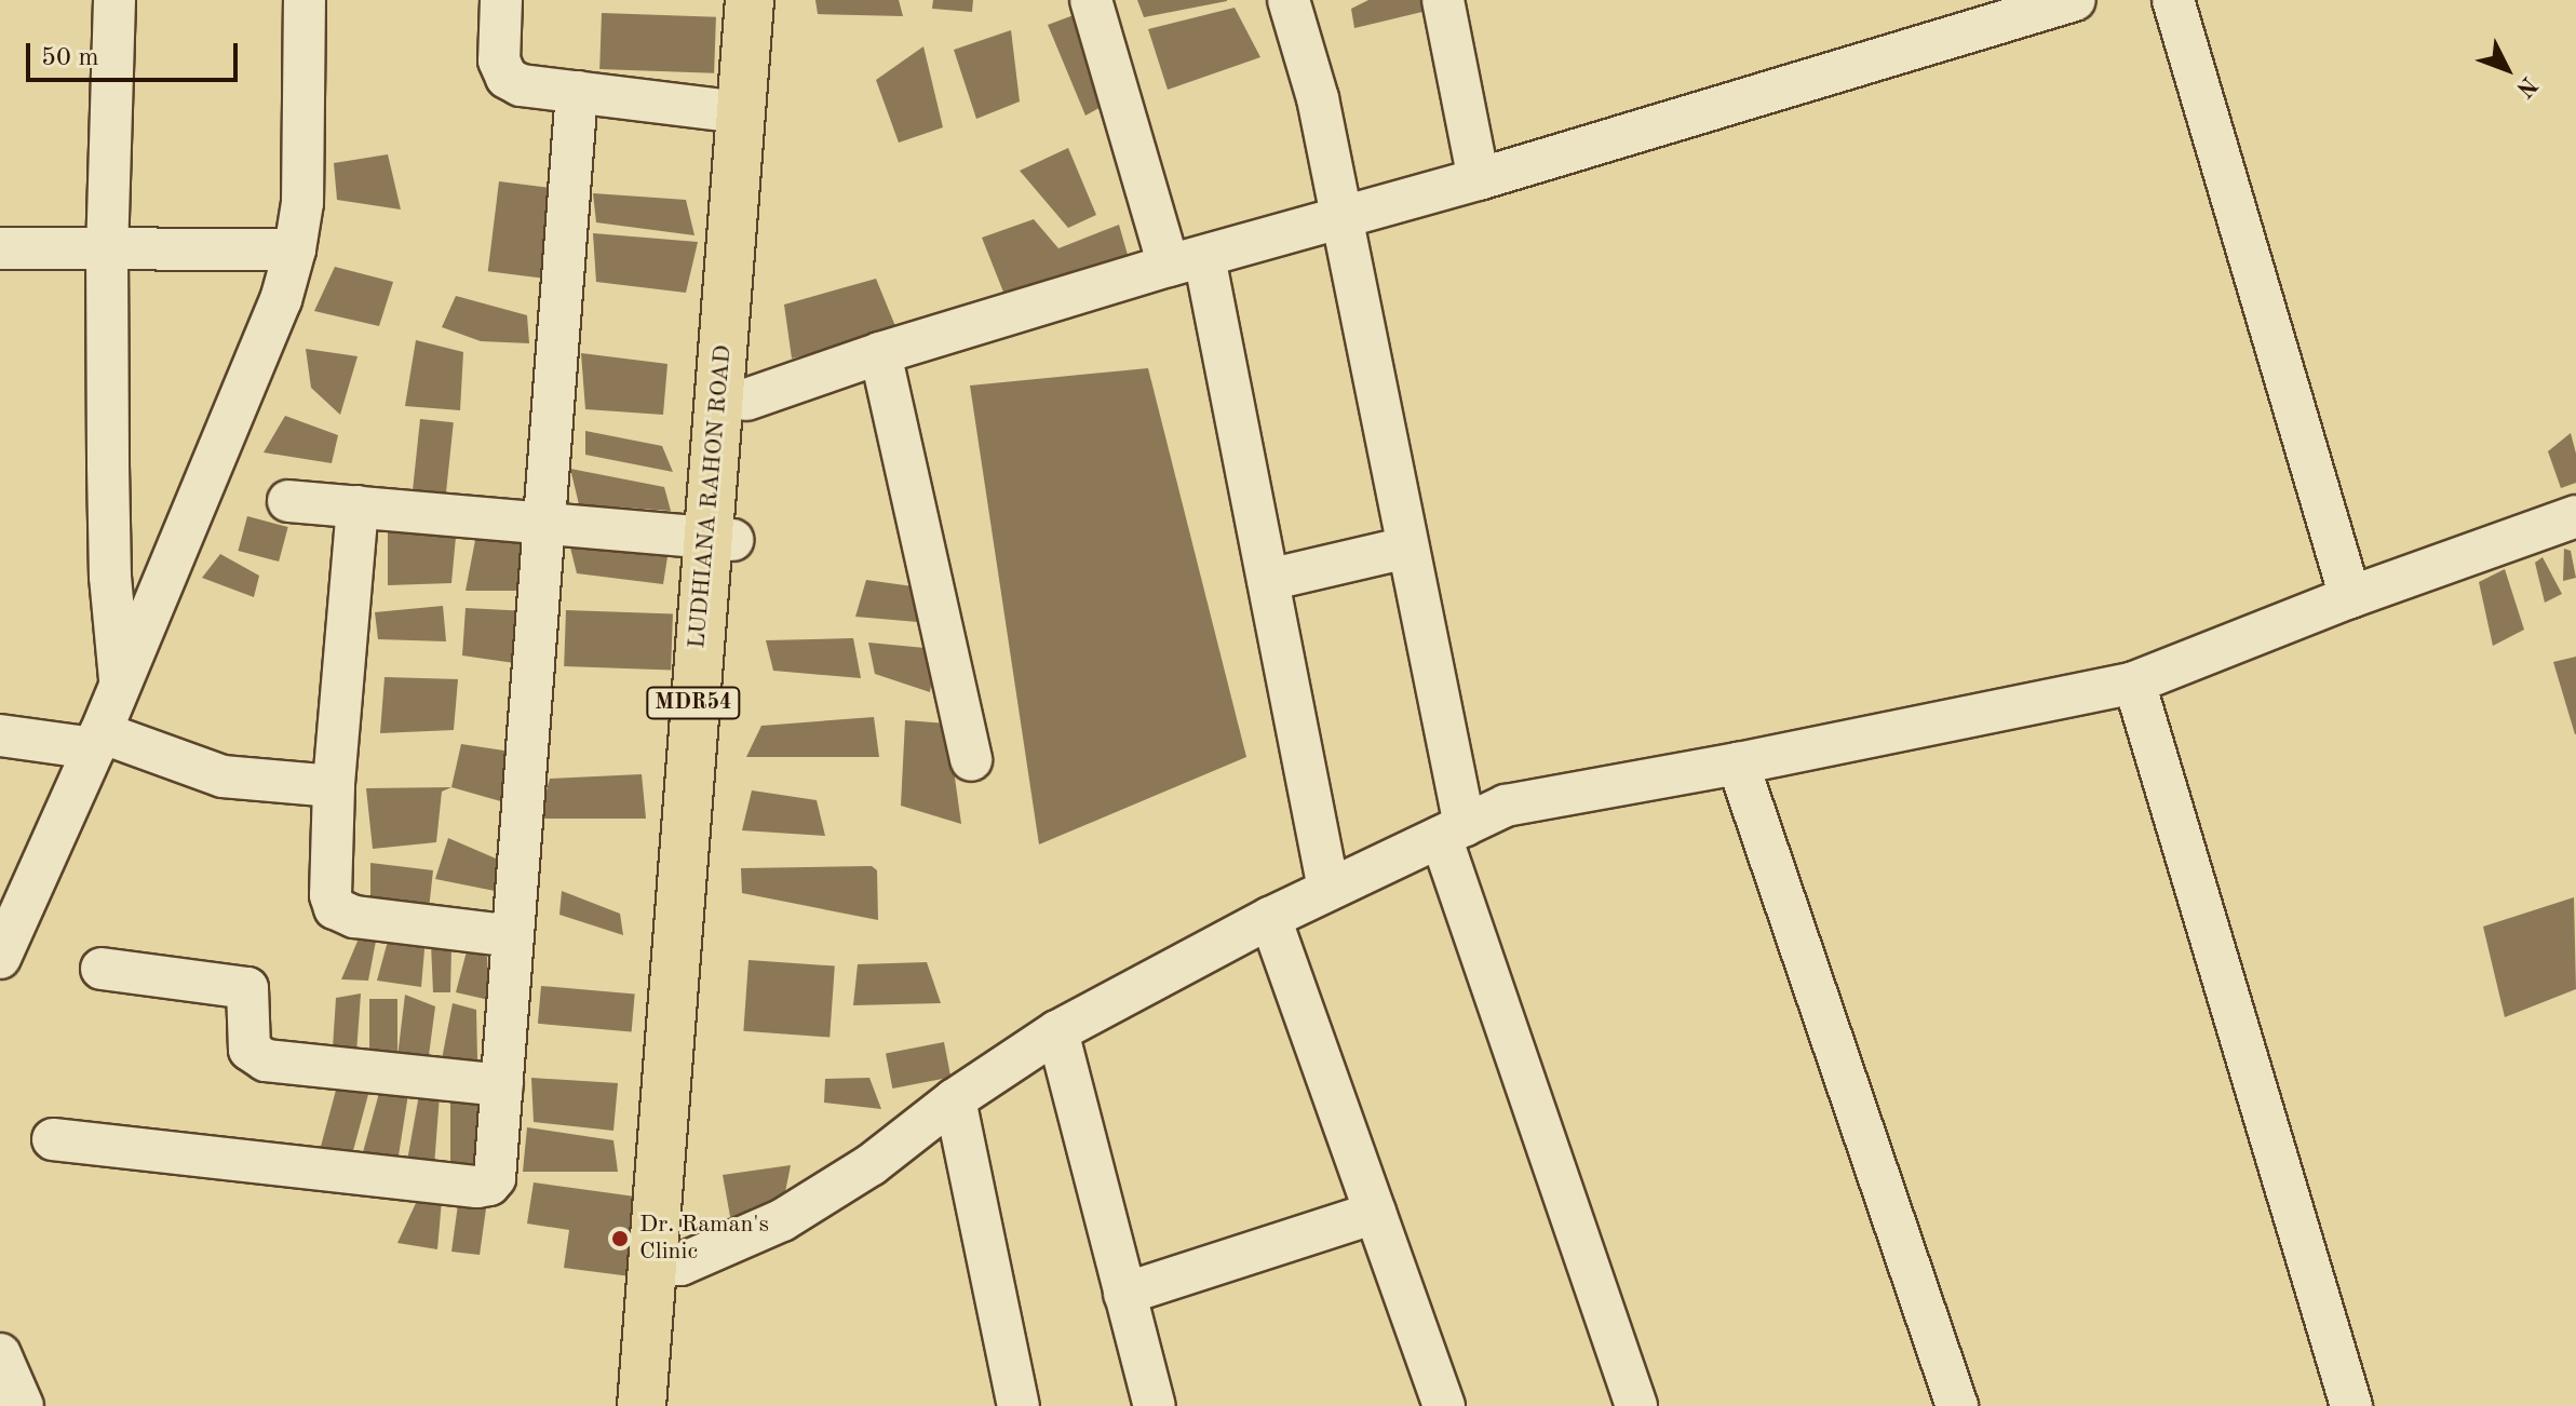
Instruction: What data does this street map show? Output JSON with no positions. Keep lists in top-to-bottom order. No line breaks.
{"streets":{"main road":["LUDHIANA RAHON ROAD","MDR54"]},"places":["Dr. Raman's Clinic"],"scale_bar":"50 m","north":"bottom right"}
